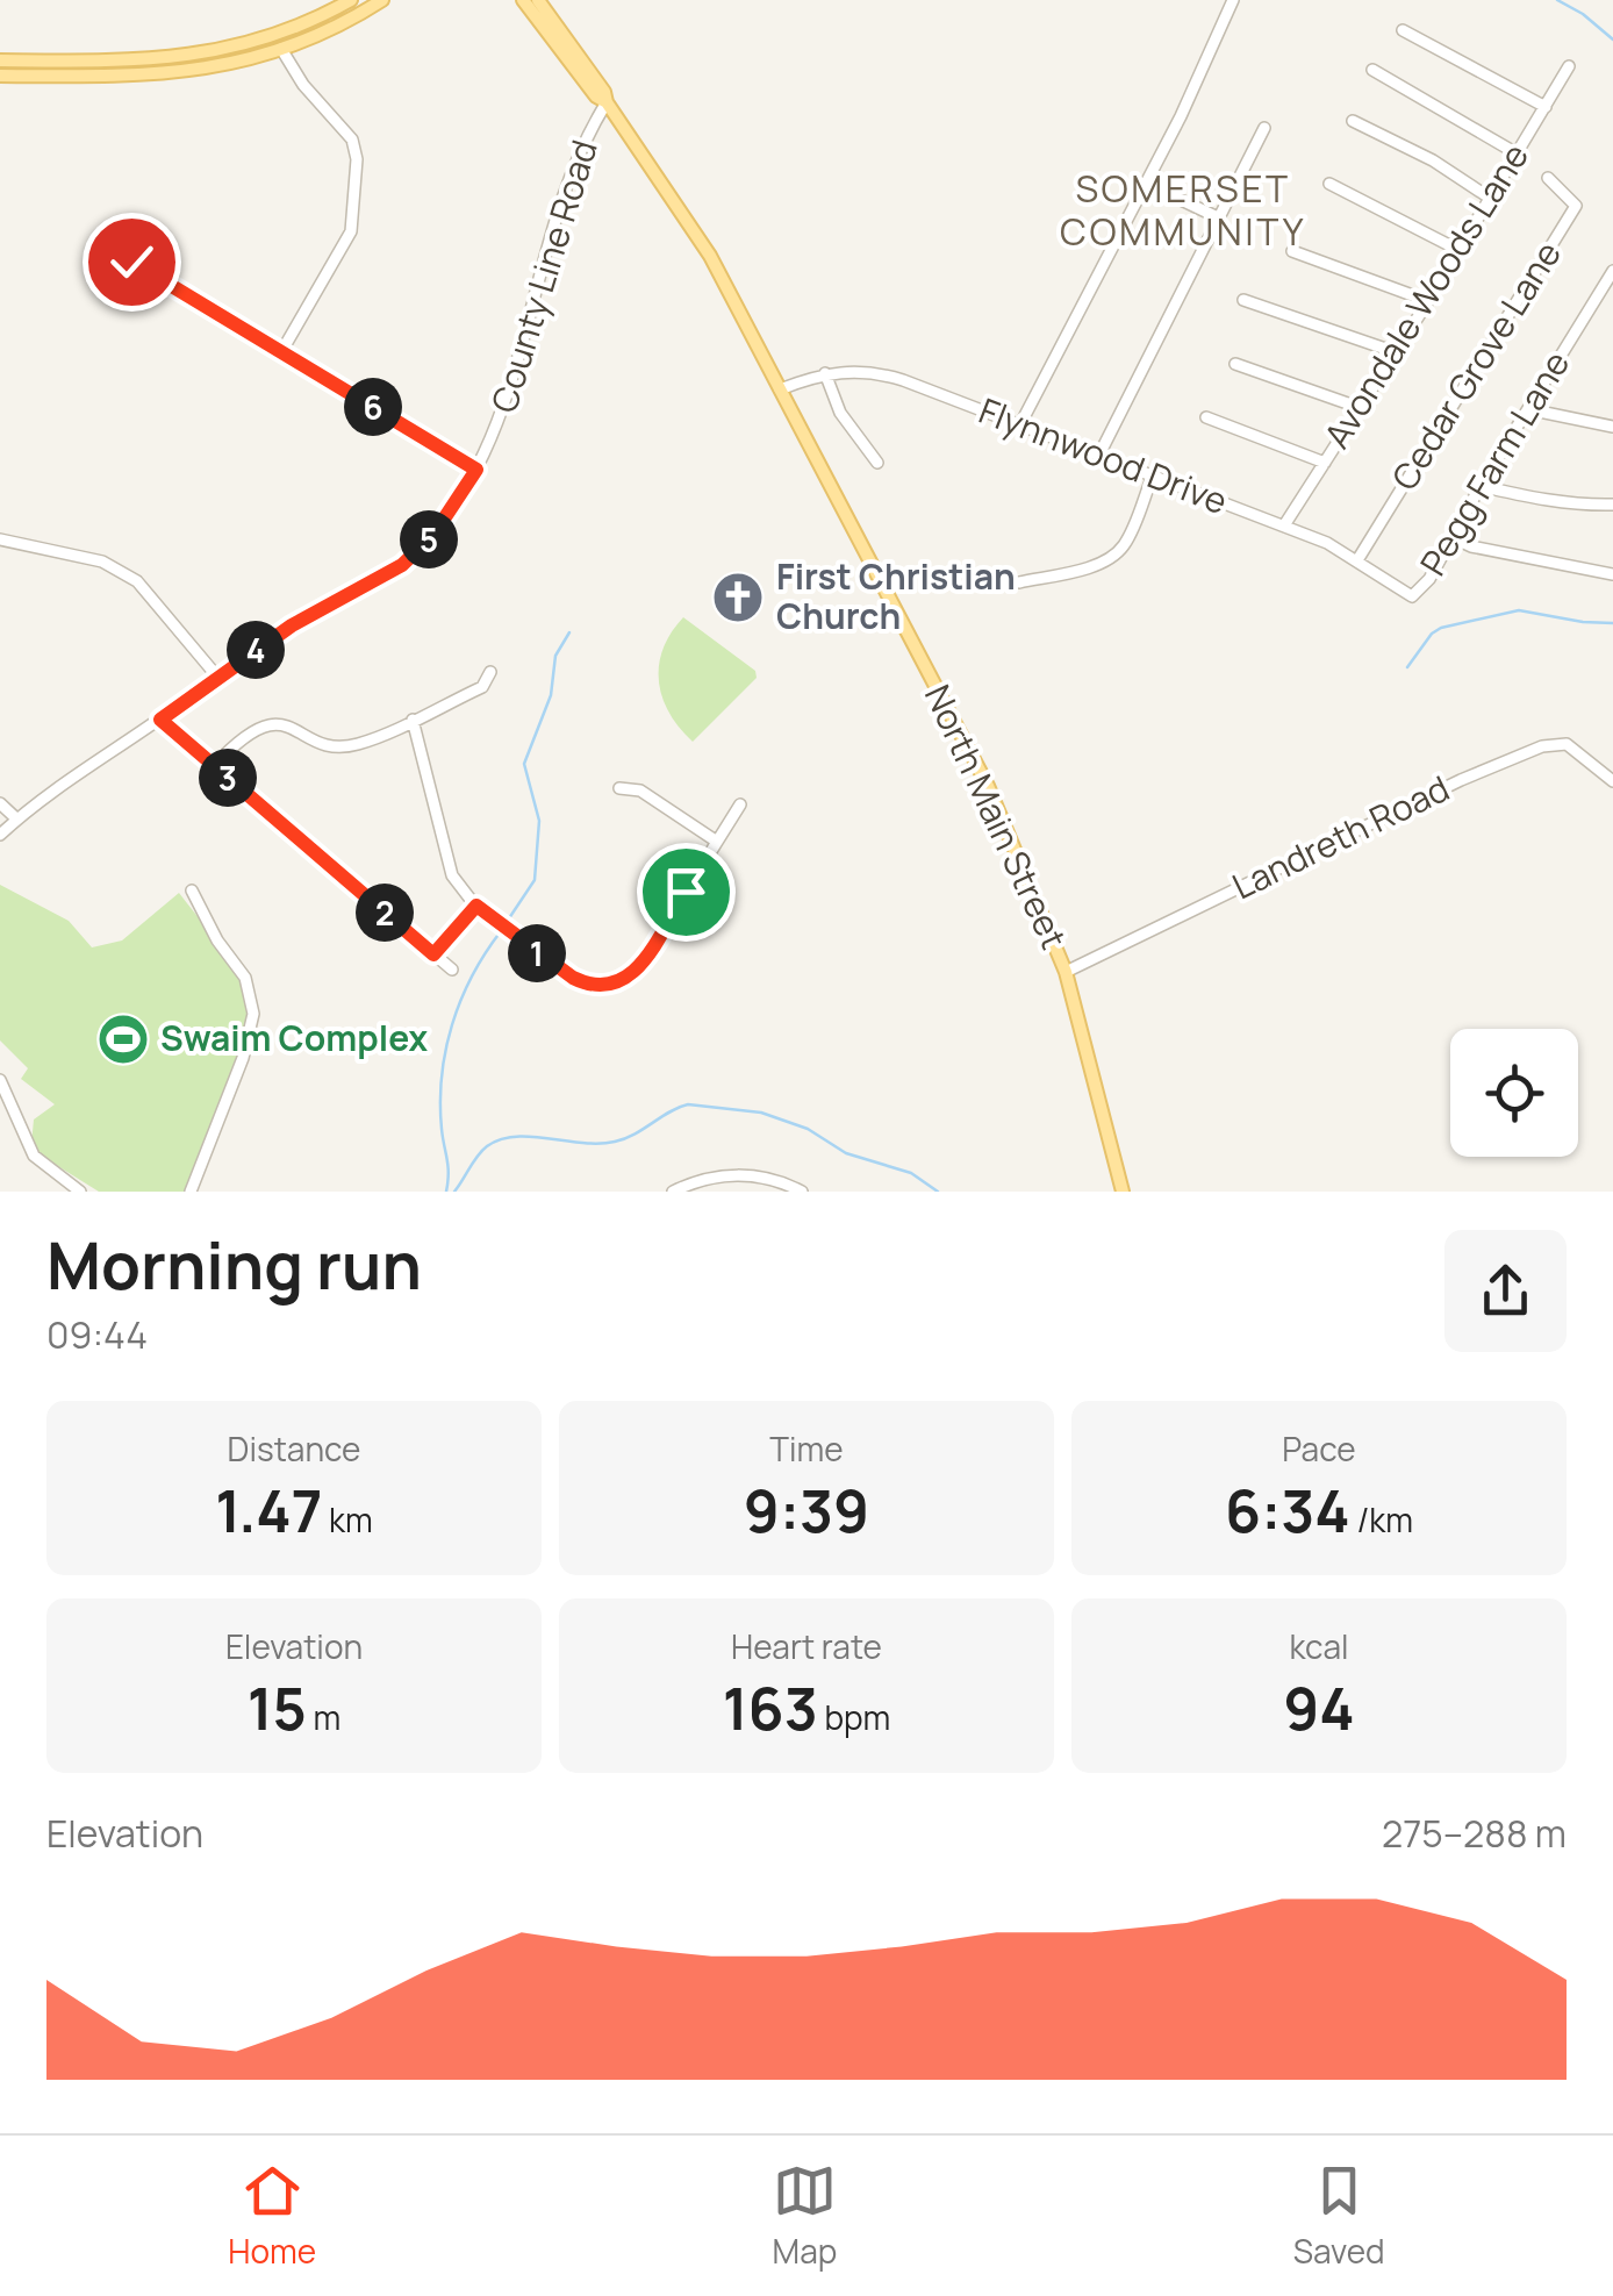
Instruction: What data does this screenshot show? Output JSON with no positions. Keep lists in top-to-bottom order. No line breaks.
{"streets":{"main road":["North Main Street"],"street":["County Line Road","Avondale Woods Lane","Cedar Grove Lane","Flynnwood Drive","Pegg Farm Lane","Landreth Road"]},"crossings":[["County Line Road","North Main Street"],["Avondale Woods Lane","Flynnwood Drive"],["Cedar Grove Lane","Flynnwood Drive"],["Flynnwood Drive","Pegg Farm Lane"],["Flynnwood Drive","North Main Street"],["North Main Street","Landreth Road"]],"districts":["SOMERSET COMMUNITY"],"places":{"church":["First Christian Church"],"sports":["Swaim Complex"]},"page":{"pins":["6","5","4","3","2","1"],"heading":["Morning run","09:44"],"stats":[["Distance","1.47 km"],["Time","9:39"],["Pace","6:34 /km"],["Elevation","15 m"],["Heart rate","163 bpm"],["kcal","94"]],"chart":["Elevation","275–288 m"],"tabs":["Home","Map","Saved"]}}
